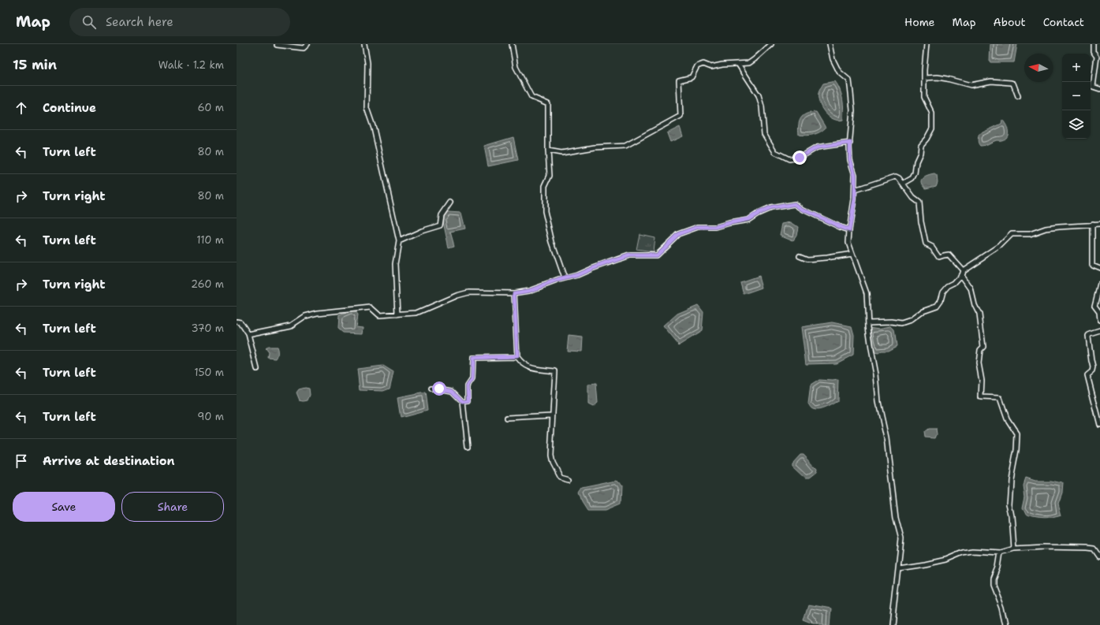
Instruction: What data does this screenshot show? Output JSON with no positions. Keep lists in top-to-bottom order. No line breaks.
{"north":"left","page":{"header":"Map","search":"Search here","nav":["Home","Map","About","Contact"],"heading":["15 min","Walk · 1.2 km"],"map_buttons":["+","−"],"list":[["Continue","60 m"],["Turn left","80 m"],["Turn right","80 m"],["Turn left","110 m"],["Turn right","260 m"],["Turn left","370 m"],["Turn left","150 m"],["Turn left","90 m"],"Arrive at destination"],"buttons":["Save","Share"]}}
